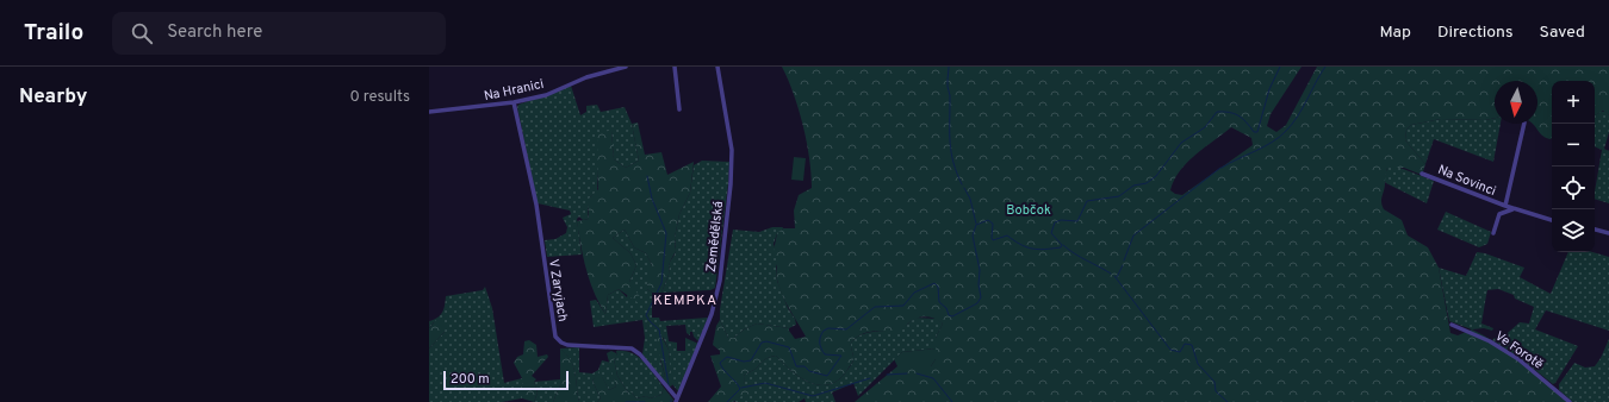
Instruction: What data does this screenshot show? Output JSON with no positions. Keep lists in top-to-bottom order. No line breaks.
{"streets":{"street":["Na Hranici","Na Sovinci","Zemědělská","V Zaryjach","Ve Forotě"]},"crossings":[["Na Hranici","V Zaryjach"],["Zemědělská","V Zaryjach"]],"districts":["KEMPKA"],"parks":["Bobčok"],"scale_bar":"200 m","north":"bottom","page":{"header":"Trailo","search":"Search here","nav":["Map","Directions","Saved"],"heading":["Nearby","0 results"],"map_buttons":["+","−"],"scale":"200 m"}}
